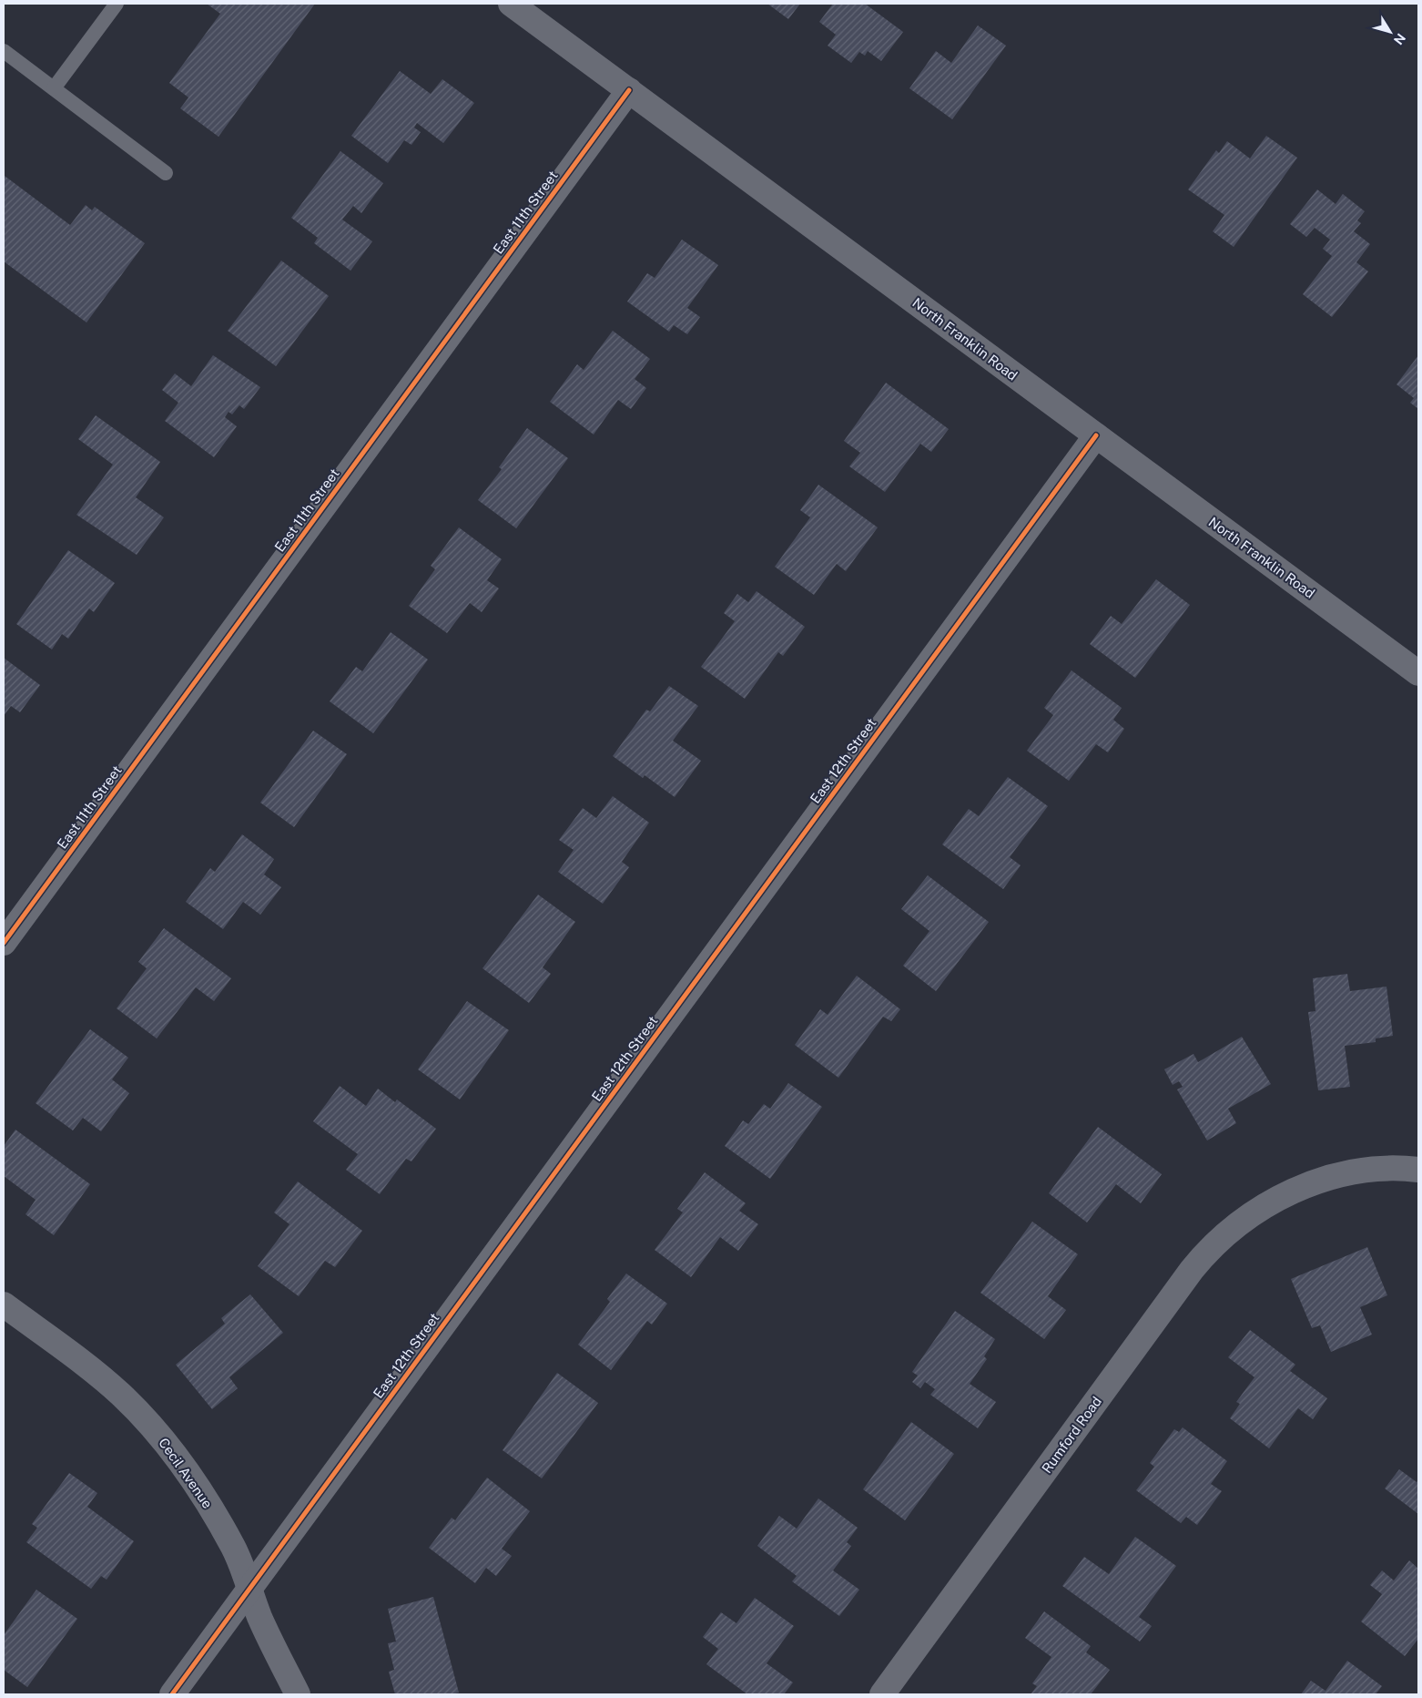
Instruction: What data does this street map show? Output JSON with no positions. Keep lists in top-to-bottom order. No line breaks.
{"streets":{"street":["East 11th Street","North Franklin Road","East 12th Street","Rumford Road","Cecil Avenue"]},"crossings":[["East 11th Street","North Franklin Road"],["North Franklin Road","East 12th Street"],["East 12th Street","Cecil Avenue"]],"north":"bottom right"}
